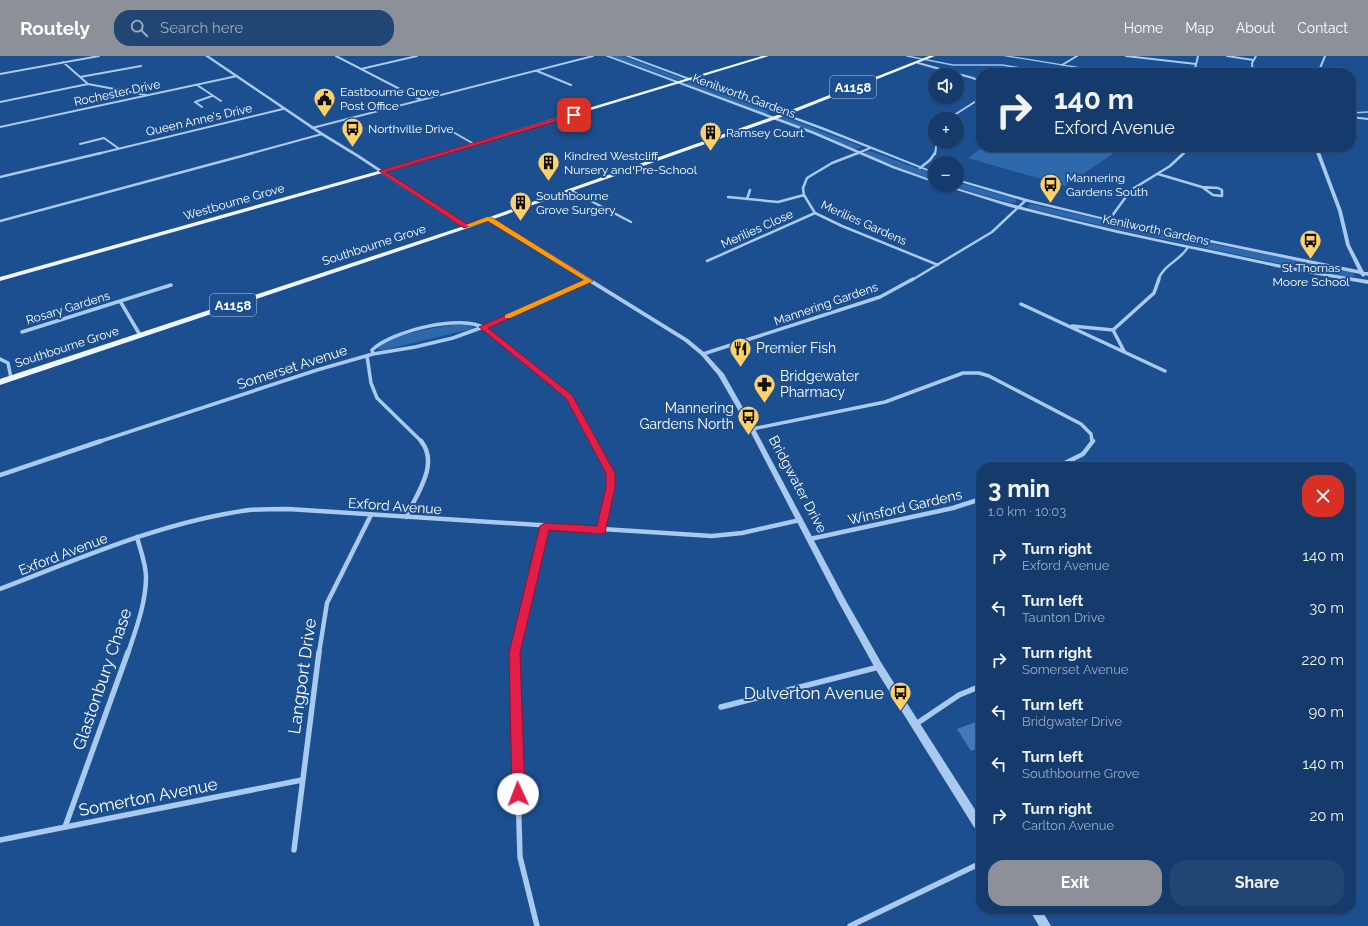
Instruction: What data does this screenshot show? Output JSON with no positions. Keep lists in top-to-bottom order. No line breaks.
{"streets":{"main road":["A1158","Westbourne Grove","Southbourne Grove"],"street":["Rochester Drive","Kenilworth Gardens","Queen Anne's Drive","Merilies Gardens","Merilies Close","Mannering Gardens","Rosary Gardens","Somerset Avenue","Bridgwater Drive","Exford Avenue","Winsford Gardens","Langport Drive","Glastonbury Chase","Somerton Avenue"]},"crossings":[["Kenilworth Gardens","Westbourne Grove"],["Kenilworth Gardens","Merilies Gardens"],["Kenilworth Gardens","Southbourne Grove"],["Kenilworth Gardens","Mannering Gardens"],["Merilies Gardens","Merilies Close"],["Merilies Gardens","Mannering Gardens"],["Southbourne Grove","Rosary Gardens"],["Southbourne Grove","Bridgwater Drive"],["Mannering Gardens","Bridgwater Drive"],["Somerset Avenue","Bridgwater Drive"],["Bridgwater Drive","Exford Avenue"],["Bridgwater Drive","Winsford Gardens"],["Exford Avenue","Langport Drive"],["Exford Avenue","Glastonbury Chase"],["Langport Drive","Somerton Avenue"],["Glastonbury Chase","Somerton Avenue"]],"places":{"public building":["Eastbourne Grove Post Office"],"bus stop":["Northville Drive","Mannering Gardens South","St Thomas Moore School","Mannering Gardens North","Dulverton Avenue"],"building":["Ramsey Court","Kindred Westcliff Nursery and Pre-School","Southbourne Grove Surgery"],"restaurant":["Premier Fish"],"pharmacy":["Bridgewater Pharmacy"]},"page":{"header":"Routely","search":"Search here","nav":["Home","Map","About","Contact"],"map_buttons":["+","−"],"turn":["140 m","Exford Avenue"],"heading":["3 min","1.0 km · 10:03"],"list":[{"name":"Turn right","note":"Exford Avenue","value":"140 m"},{"name":"Turn left","note":"Taunton Drive","value":"30 m"},{"name":"Turn right","note":"Somerset Avenue","value":"220 m"},{"name":"Turn left","note":"Bridgwater Drive","value":"90 m"},{"name":"Turn left","note":"Southbourne Grove","value":"140 m"},{"name":"Turn right","note":"Carlton Avenue","value":"20 m"}],"buttons":["Exit","Share"]}}
